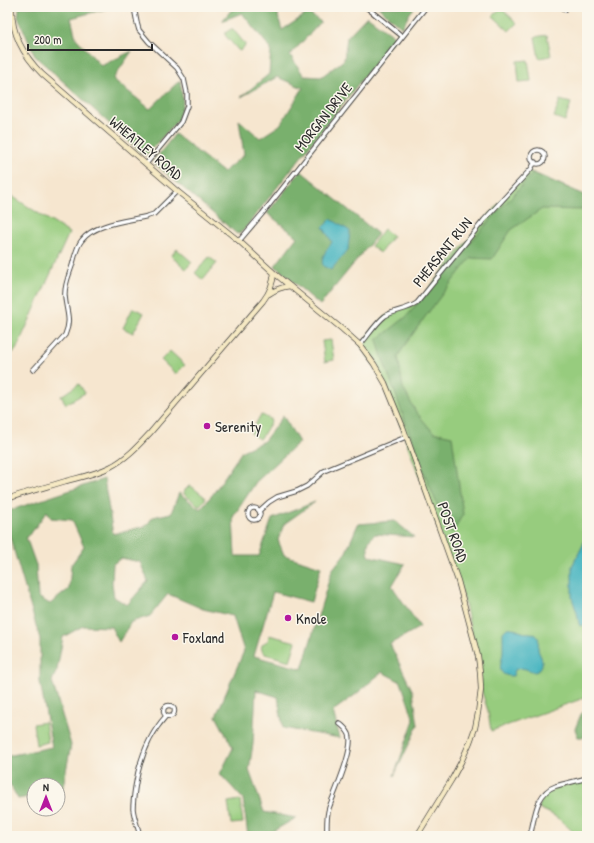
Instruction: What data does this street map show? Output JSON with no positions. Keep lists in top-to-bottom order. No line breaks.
{"streets":{"main road":["WHEATLEY ROAD","POST ROAD"],"street":["MORGAN DRIVE","PHEASANT RUN"]},"crossings":[["MORGAN DRIVE","WHEATLEY ROAD"],["WHEATLEY ROAD","POST ROAD"],["PHEASANT RUN","POST ROAD"]],"places":["Serenity","Knole","Foxland"],"scale_bar":"200 m","north":"top"}
